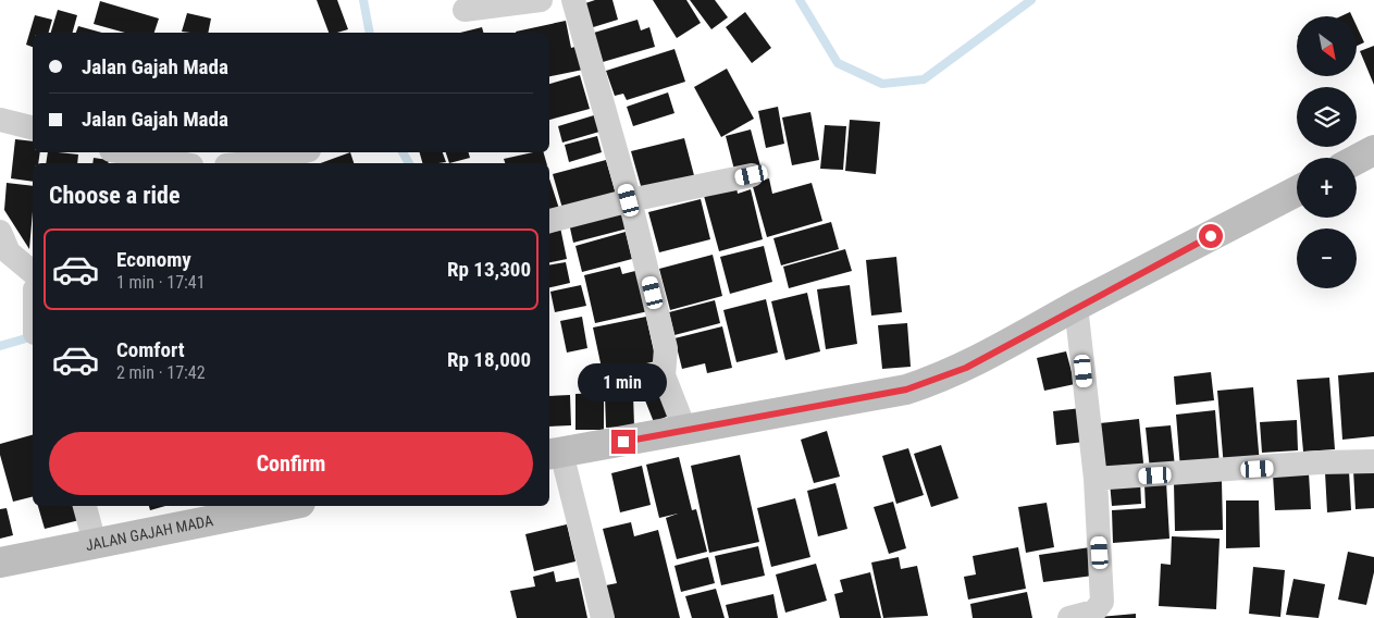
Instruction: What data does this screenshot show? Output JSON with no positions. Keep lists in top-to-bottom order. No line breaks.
{"streets":{"main road":["JALAN GAJAH MADA"]},"north":"bottom right","page":{"map_buttons":["+","−"],"banner":["Jalan Gajah Mada","Jalan Gajah Mada"],"heading":"Choose a ride","list":[{"name":"Economy","note":"1 min · 17:41","value":"Rp 13,300"},{"name":"Comfort","note":"2 min · 17:42","value":"Rp 18,000"}],"bubble":"1 min","buttons":"Confirm"}}
